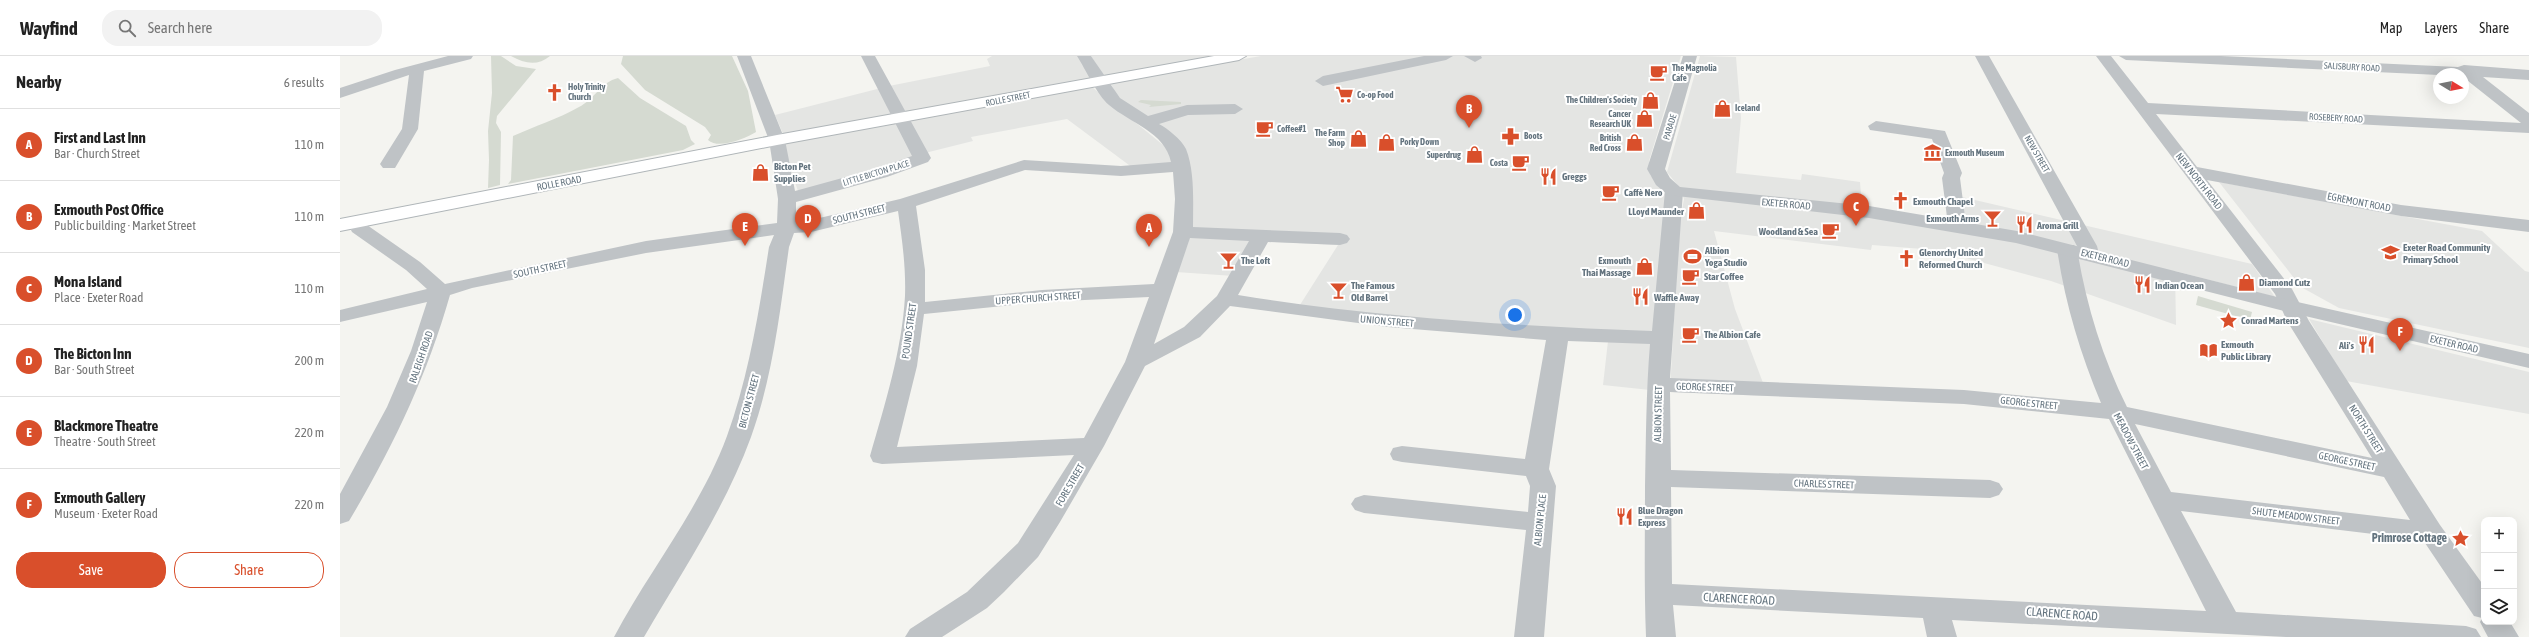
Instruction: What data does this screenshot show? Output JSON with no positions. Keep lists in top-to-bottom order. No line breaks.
{"streets":{"main road":["ROLLE STREET","ROLLE ROAD"],"street":["SALISBURY ROAD","ROSEBERY ROAD","PARADE","NEW STREET","LITTLE BICTON PLACE","NEW NORTH ROAD","EGREMONT ROAD","EXETER ROAD","SOUTH STREET","UPPER CHURCH STREET","UNION STREET","POUND STREET","RALEIGH ROAD","GEORGE STREET","BICTON STREET","ALBION STREET","NORTH STREET","MEADOW STREET","CHARLES STREET","FORE STREET","SHUTE MEADOW STREET","ALBION PLACE","CLARENCE ROAD"]},"crossings":[["ROLLE STREET","LITTLE BICTON PLACE"],["ROLLE STREET","ROLLE ROAD"],["ROLLE STREET","BICTON STREET"],["ROLLE STREET","FORE STREET"],["ROSEBERY ROAD","NEW NORTH ROAD"],["PARADE","EXETER ROAD"],["PARADE","ALBION STREET"],["NEW STREET","EXETER ROAD"],["NEW STREET","MEADOW STREET"],["LITTLE BICTON PLACE","BICTON STREET"],["NEW NORTH ROAD","EGREMONT ROAD"],["NEW NORTH ROAD","EXETER ROAD"],["NEW NORTH ROAD","NORTH STREET"],["ROLLE ROAD","BICTON STREET"],["EXETER ROAD","ALBION STREET"],["EXETER ROAD","NORTH STREET"],["EXETER ROAD","MEADOW STREET"],["SOUTH STREET","POUND STREET"],["SOUTH STREET","RALEIGH ROAD"],["SOUTH STREET","BICTON STREET"],["SOUTH STREET","FORE STREET"],["UPPER CHURCH STREET","POUND STREET"],["UPPER CHURCH STREET","FORE STREET"],["UNION STREET","ALBION STREET"],["UNION STREET","ALBION PLACE"],["POUND STREET","FORE STREET"],["GEORGE STREET","ALBION STREET"],["GEORGE STREET","NORTH STREET"],["GEORGE STREET","MEADOW STREET"],["ALBION STREET","CHARLES STREET"],["ALBION STREET","CLARENCE ROAD"],["NORTH STREET","SHUTE MEADOW STREET"],["MEADOW STREET","SHUTE MEADOW STREET"],["MEADOW STREET","CLARENCE ROAD"]],"places":{"cafe":["The Magnolia Cafe","Coffee#1","Costa","Caffè Nero","Woodland & Sea","Star Coffee","The Albion Cafe"],"church":["Holy Trinity Church","Exmouth Chapel","Glenorchy United Reformed Church"],"supermarket":["Co-op Food"],"shop":["The Children's Society","Iceland","Cancer Research UK","The Farm Shop","Porky Down","British Red Cross","Superdrug","Bicton Pet Supplies","LLoyd Maunder","Exmouth Thai Massage","Diamond Cutz"],"pharmacy":["Boots"],"museum":["Exmouth Museum"],"restaurant":["Greggs","Aroma Grill","Indian Ocean","Waffle Away","Ali's","Blue Dragon Express"],"bar":["Exmouth Arms","The Loft","The Famous Old Barrel"],"school or university":["Exeter Road Community Primary School"],"sports":["Albion Yoga Studio"],"place":["Conrad Martens","Primrose Cottage"],"library":["Exmouth Public Library"]},"north":"right","page":{"header":"Wayfind","search":"Search here","nav":["Map","Layers","Share"],"heading":["Nearby","6 results"],"pins":["B","C","D","E","A","F"],"list":[{"mark":"A","name":"First and Last Inn","note":"Bar · Church Street","value":"110 m"},{"mark":"B","name":"Exmouth Post Office","note":"Public building · Market Street","value":"110 m"},{"mark":"C","name":"Mona Island","note":"Place · Exeter Road","value":"110 m"},{"mark":"D","name":"The Bicton Inn","note":"Bar · South Street","value":"200 m"},{"mark":"E","name":"Blackmore Theatre","note":"Theatre · South Street","value":"220 m"},{"mark":"F","name":"Exmouth Gallery","note":"Museum · Exeter Road","value":"220 m"}],"map_buttons":["+","−"],"buttons":["Save","Share"]}}
